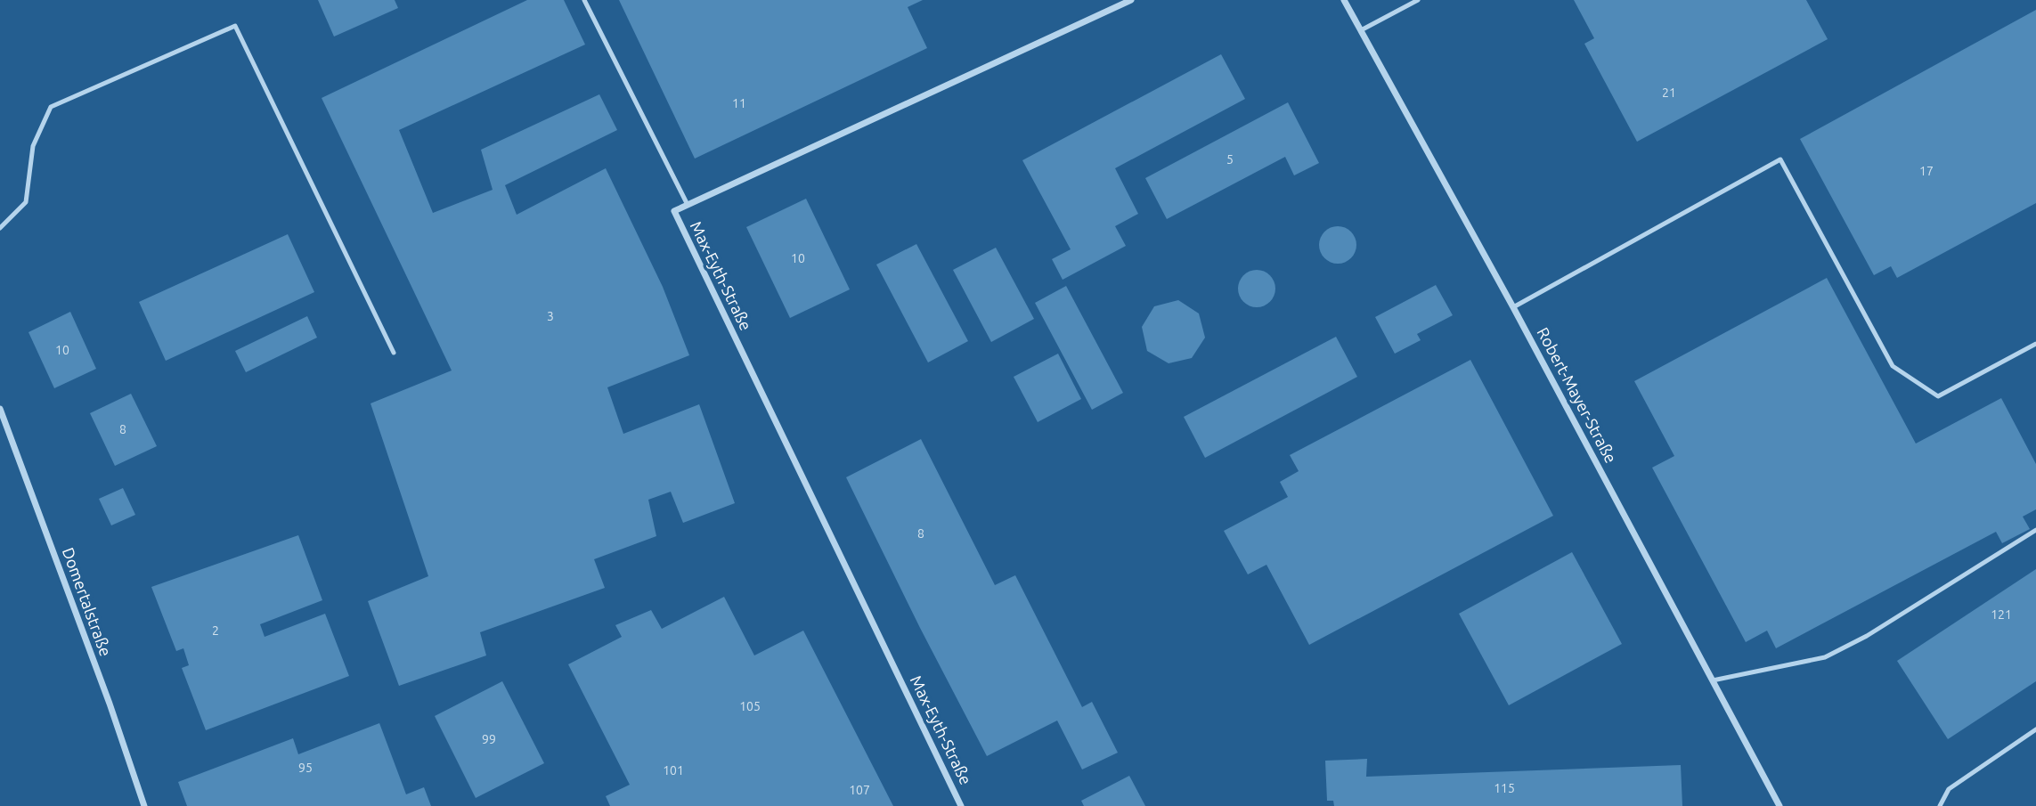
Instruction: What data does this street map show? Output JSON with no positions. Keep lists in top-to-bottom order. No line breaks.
{"streets":{"street":["Max-Eyth-Straße","Robert-Mayer-Straße","Domertalstraße"]},"house_numbers":["21","11","5","17","10","3","10","8","8","121","2","105","99","95","101","115","107"]}
